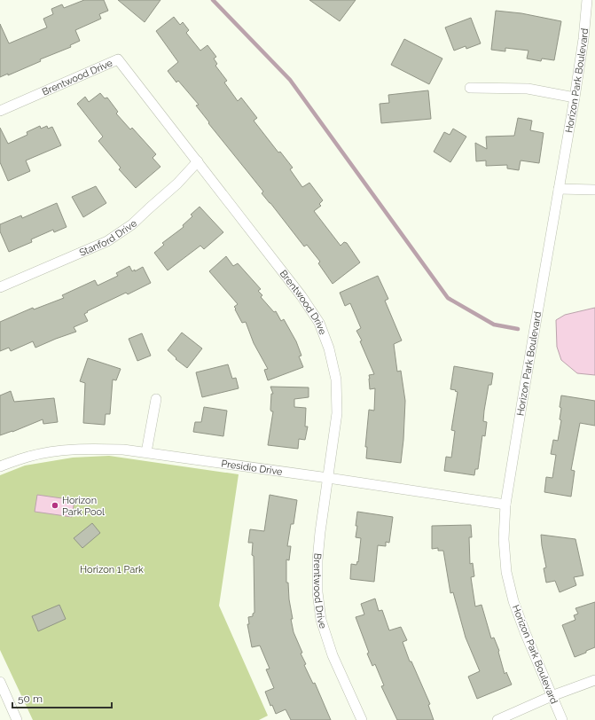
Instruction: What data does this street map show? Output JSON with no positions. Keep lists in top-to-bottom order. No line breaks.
{"streets":{"street":["Brentwood Drive","Horizon Park Boulevard","Stanford Drive","Presidio Drive"]},"crossings":[["Brentwood Drive","Stanford Drive"],["Brentwood Drive","Presidio Drive"],["Horizon Park Boulevard","Presidio Drive"]],"parks":["Horizon 1 Park"],"places":["Horizon Park Pool"],"scale_bar":"50 m"}
